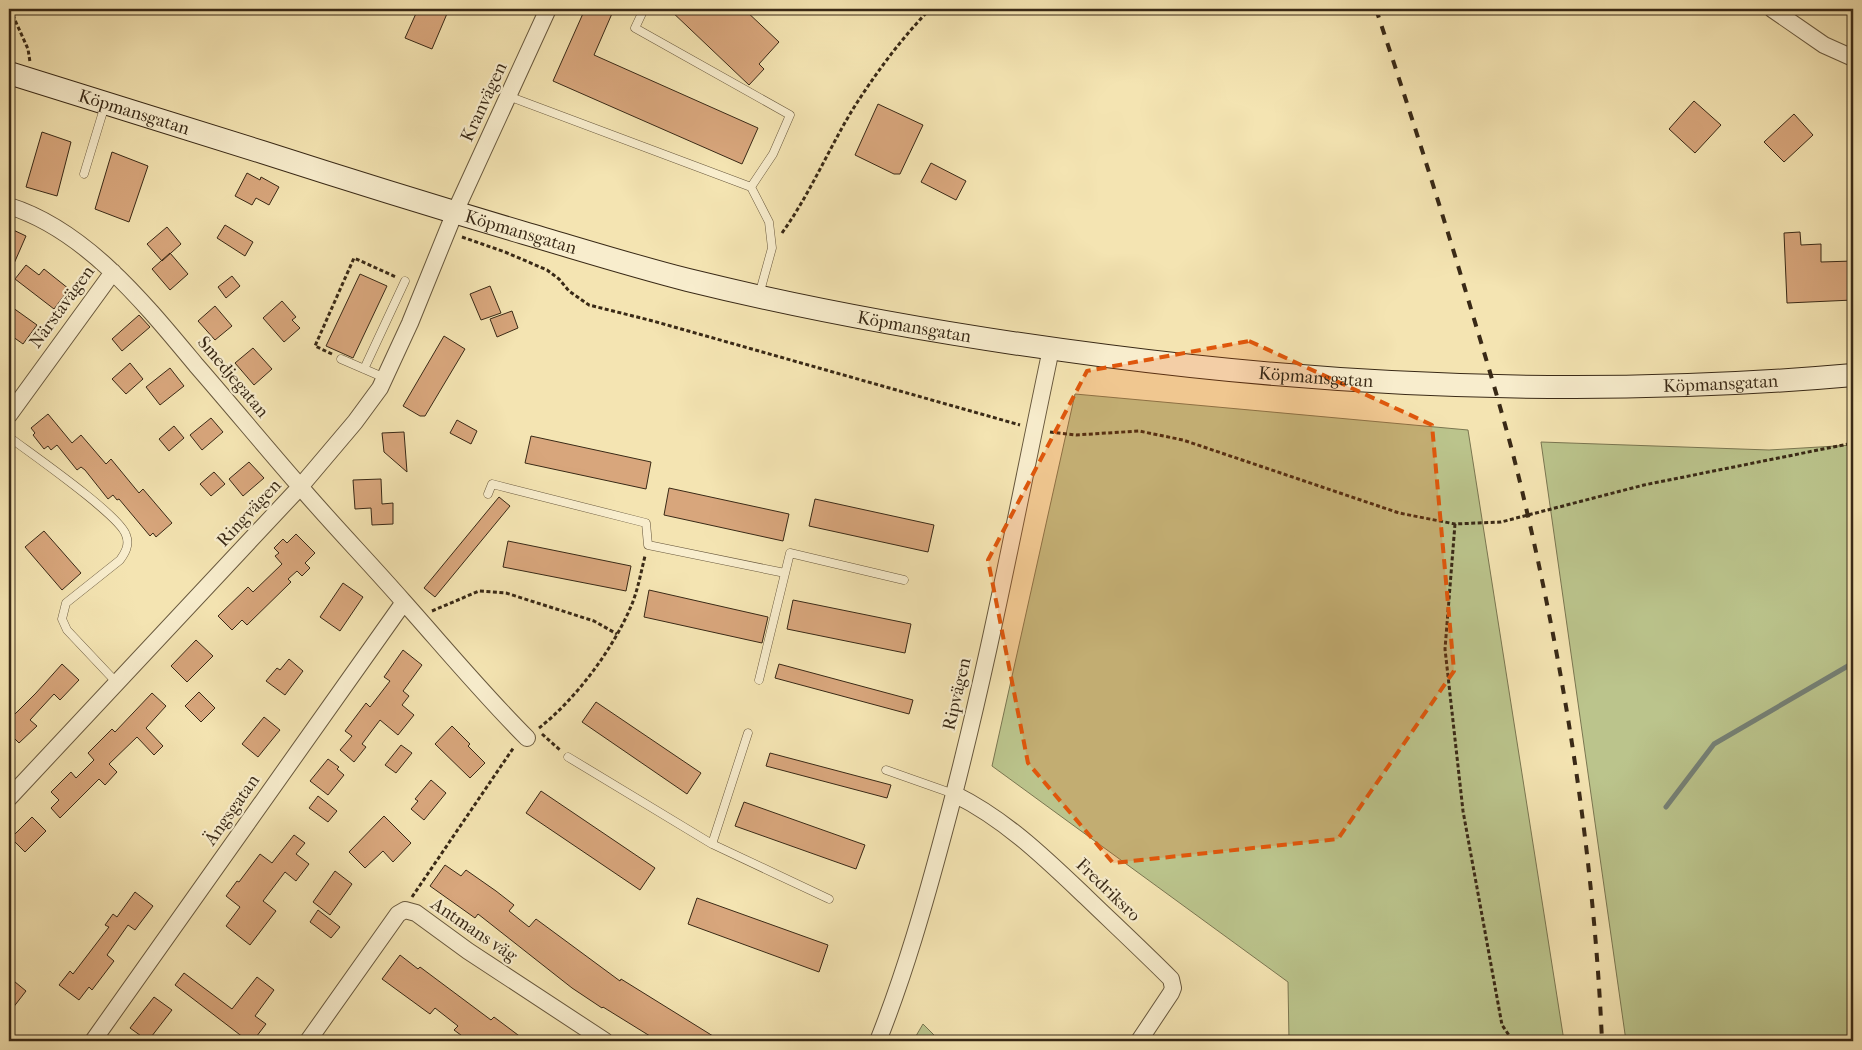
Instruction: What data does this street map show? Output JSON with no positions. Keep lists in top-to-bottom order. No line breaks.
{"streets":{"street":["Kranvägen","Köpmansgatan","Närstavägen","Smedjegatan","Ringvägen","Ripvägen","Ängsgatan","Fredriksro","Antmans väg"]},"crossings":[["Kranvägen","Köpmansgatan"],["Kranvägen","Ringvägen"],["Köpmansgatan","Ringvägen"],["Köpmansgatan","Ripvägen"],["Närstavägen","Smedjegatan"],["Smedjegatan","Ringvägen"],["Smedjegatan","Ängsgatan"],["Ripvägen","Fredriksro"]]}
